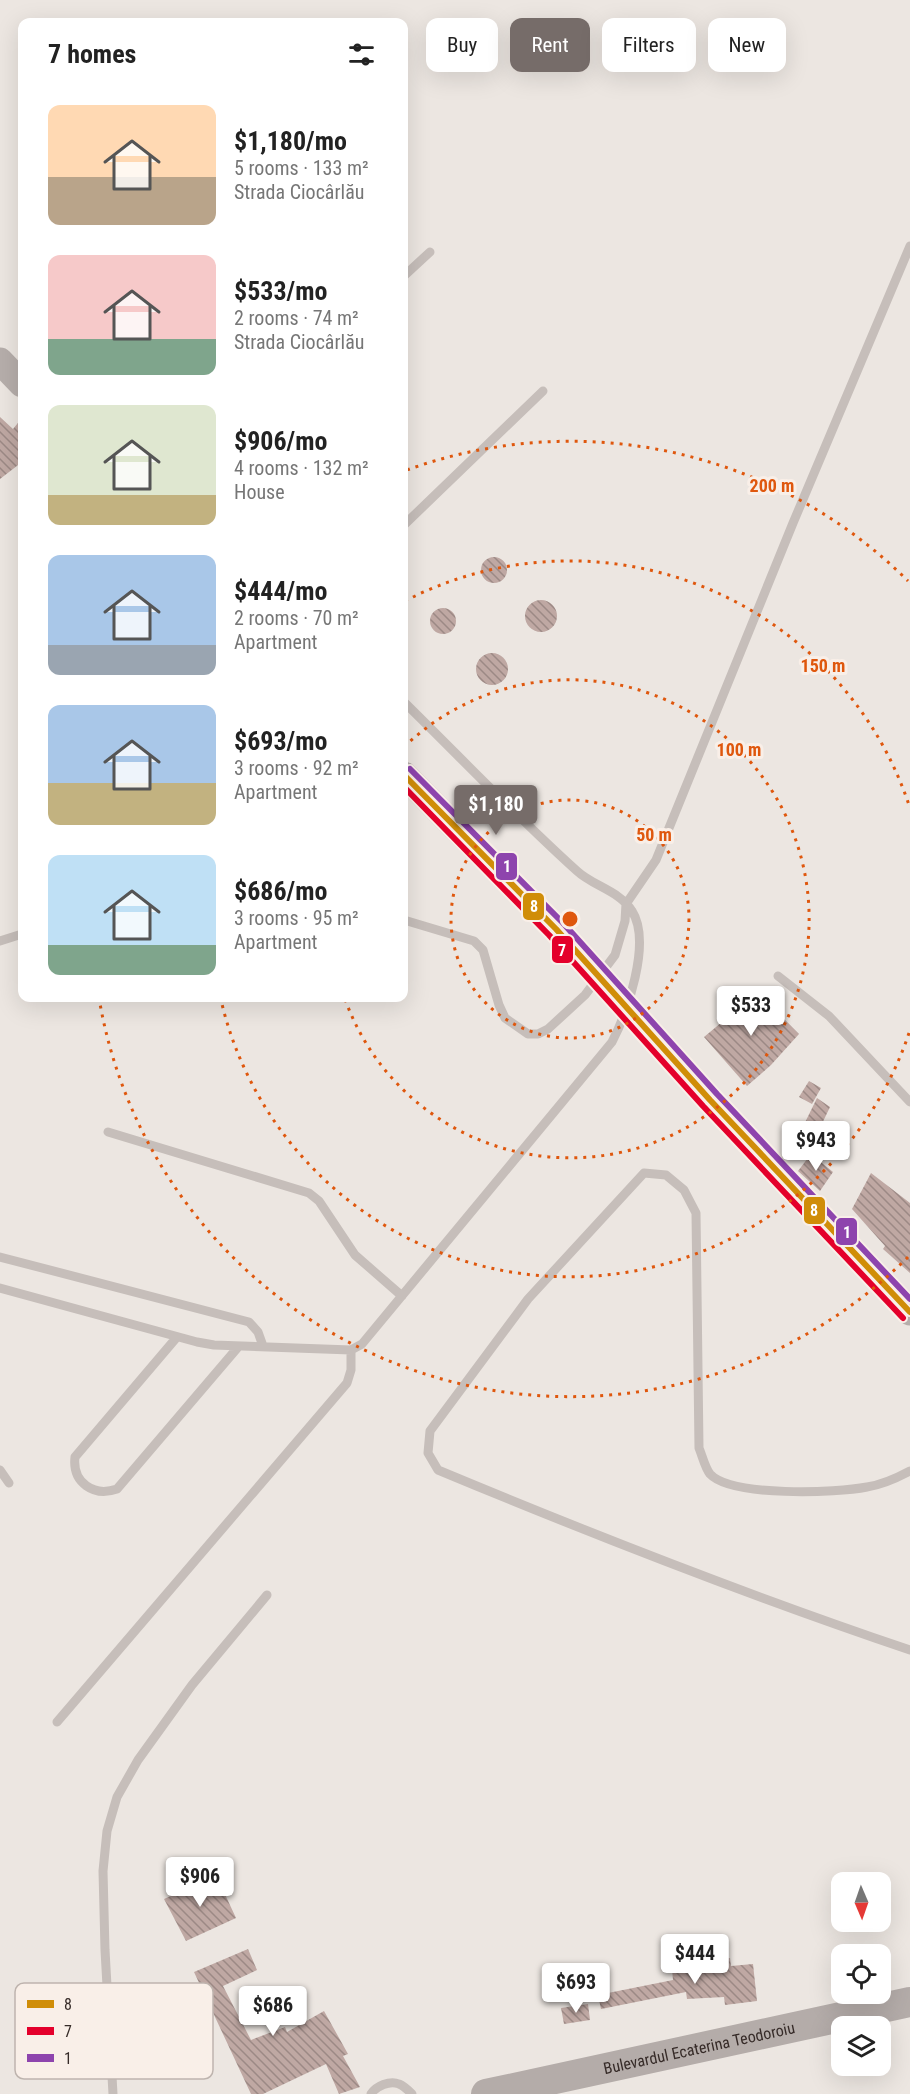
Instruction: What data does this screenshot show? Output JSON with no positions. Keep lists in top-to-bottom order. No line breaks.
{"streets":{"main road":["Bulevardul Ecaterina Teodoroiu"]},"lines":["transit line 1","transit line 8","transit line 7"],"legend":["8","7","1"],"north":"bottom","page":{"chip":["Buy","Rent","Filters","New"],"heading":"7 homes","list":[{"name":"$1,180/mo","note":"5 rooms · 133 m² · Strada Ciocârlău"},{"name":"$533/mo","note":"2 rooms · 74 m² · Strada Ciocârlău"},{"name":"$906/mo","note":"4 rooms · 132 m² · House"},{"name":"$444/mo","note":"2 rooms · 70 m² · Apartment"},{"name":"$693/mo","note":"3 rooms · 92 m² · Apartment"},{"name":"$686/mo","note":"3 rooms · 95 m² · Apartment"}],"price":["$1,180","$533","$943","$906","$444","$693","$686"]},"rings":["200 m","150 m","100 m","50 m"]}
